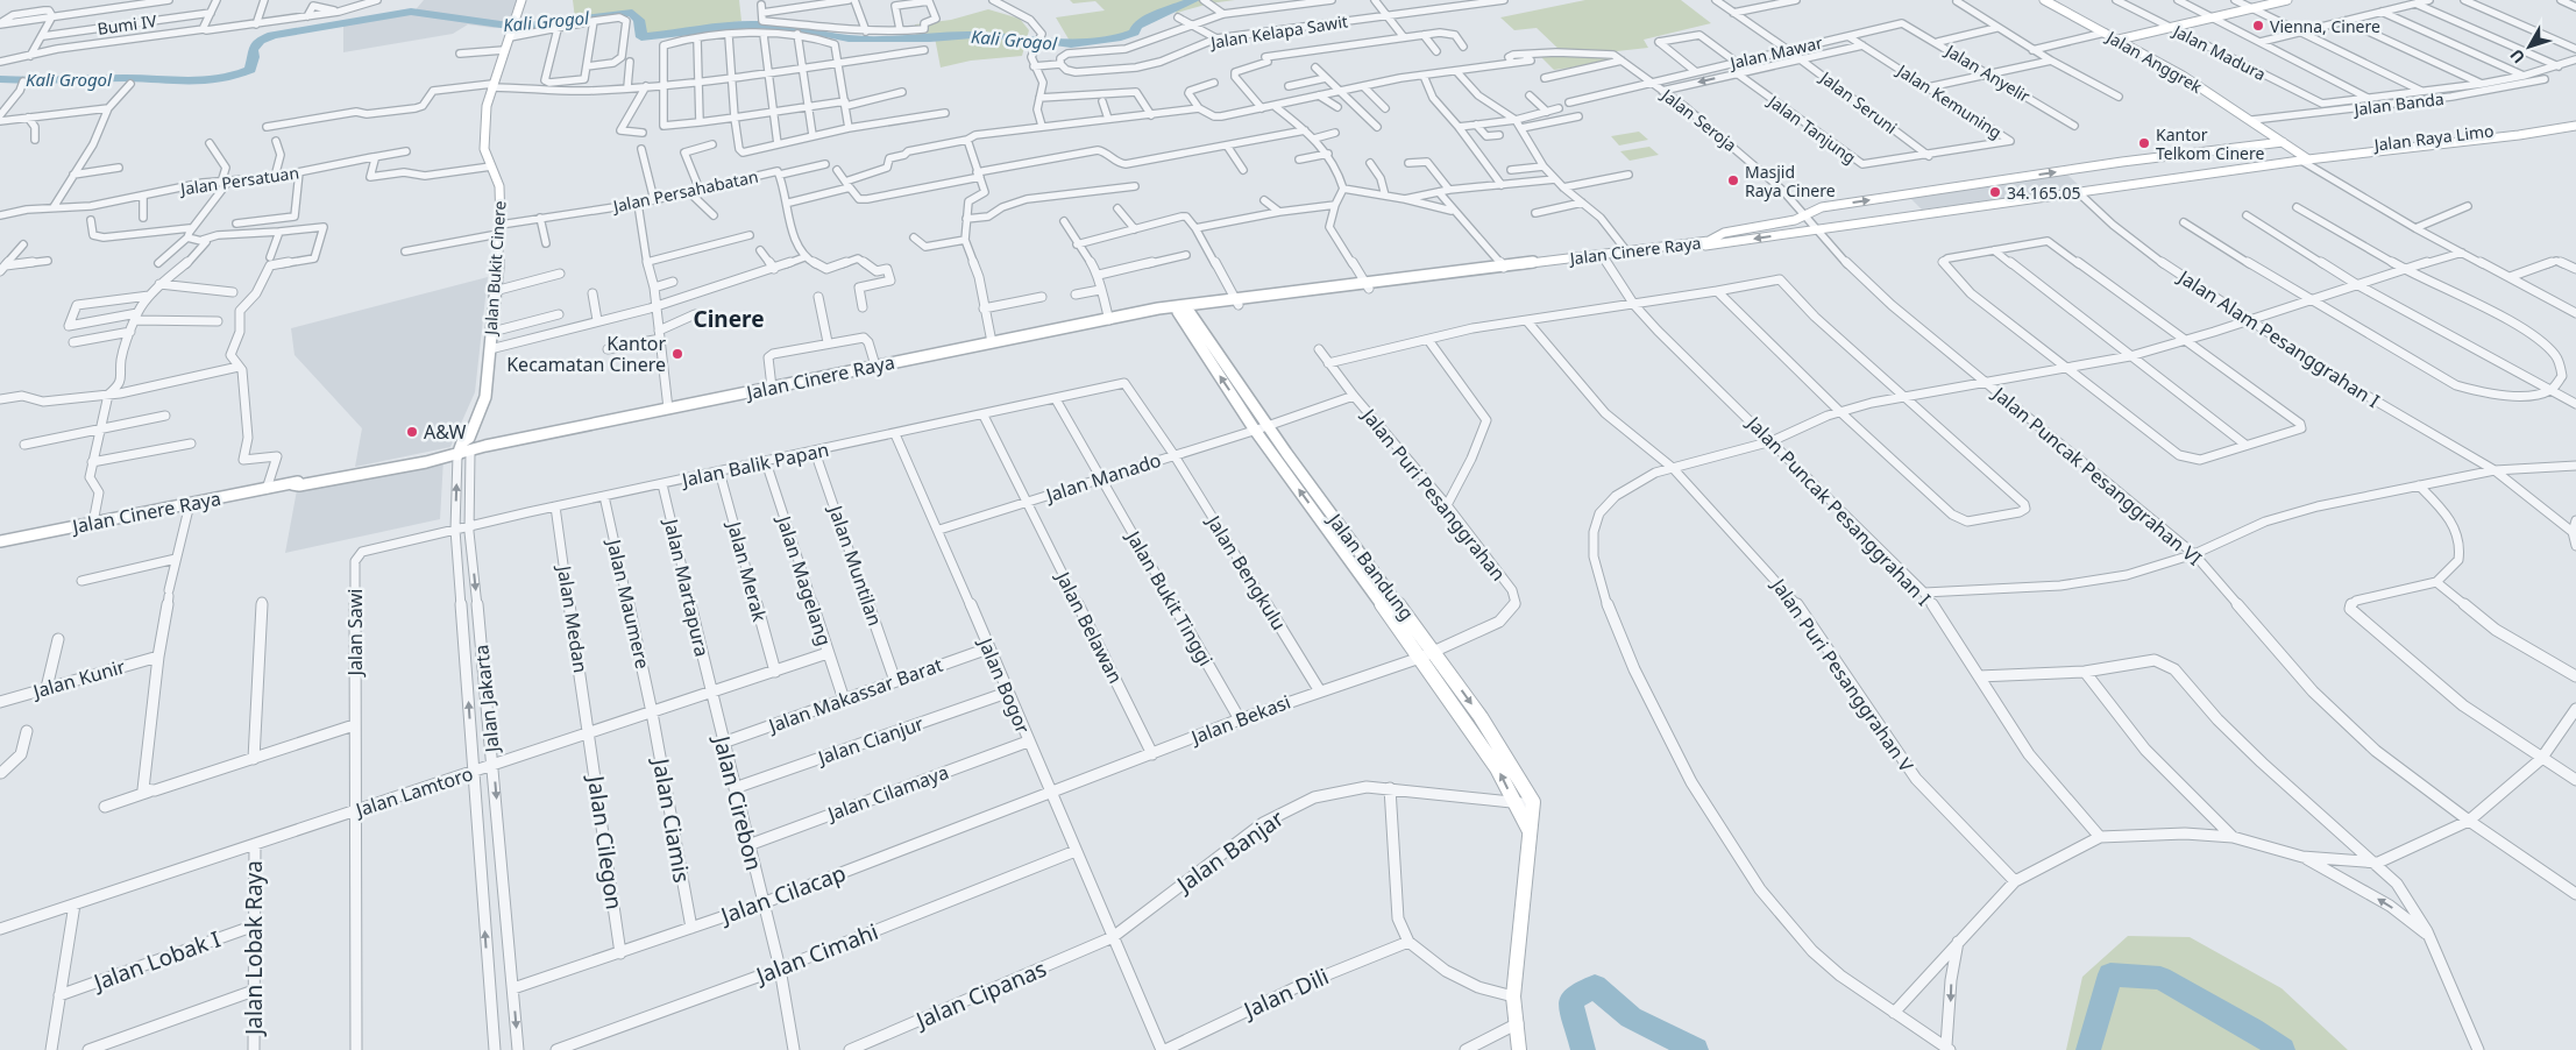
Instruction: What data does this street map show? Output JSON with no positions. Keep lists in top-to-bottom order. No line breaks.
{"streets":{"main road":["Jalan Anggrek","Jalan Raya Limo","Jalan Cinere Raya","Jalan Bukit Cinere","Jalan Bandung"],"street":["Bumi IV","Jalan Kelapa Sawit","Jalan Mawar","Jalan Madura","Jalan Anyelir","Jalan Kemuning","Jalan Seruni","Jalan Banda","Jalan Seroja","Jalan Tanjung","Jalan Persatuan","Jalan Persahabatan","Jalan Alam Pesanggrahan I","Jalan Balik Papan","Jalan Puncak Pesanggrahan VI","Jalan Manado","Jalan Puri Pesanggrahan","Jalan Puncak Pesanggrahan I","Jalan Muntilan","Jalan Merak","Jalan Bengkulu","Jalan Magelang","Jalan Martapura","Jalan Bukit Tinggi","Jalan Maumere","Jalan Medan","Jalan Belawan","Jalan Sawi","Jalan Puri Pesanggrahan V","Jalan Kunir","Jalan Bogor","Jalan Makassar Barat","Jalan Jakarta","Jalan Bekasi","Jalan Cianjur","Jalan Lamtoro","Jalan Cilamaya","Jalan Cirebon","Jalan Ciamis","Jalan Cilegon","Jalan Banjar","Jalan Cilacap","Jalan Lobak Raya","Jalan Cimahi","Jalan Lobak I","Jalan Dili","Jalan Cipanas"]},"crossings":[["Jalan Mawar","Jalan Anyelir"],["Jalan Mawar","Jalan Kemuning"],["Jalan Mawar","Jalan Seruni"],["Jalan Mawar","Jalan Seroja"],["Jalan Mawar","Jalan Tanjung"],["Jalan Anggrek","Jalan Banda"],["Jalan Anggrek","Jalan Raya Limo"],["Jalan Anggrek","Jalan Cinere Raya"],["Jalan Kemuning","Jalan Seruni"],["Jalan Kemuning","Jalan Tanjung"],["Jalan Seruni","Jalan Tanjung"],["Jalan Seroja","Jalan Cinere Raya"],["Jalan Seroja","Jalan Puncak Pesanggrahan VI"],["Jalan Raya Limo","Jalan Cinere Raya"],["Jalan Persahabatan","Jalan Bukit Cinere"],["Jalan Cinere Raya","Jalan Bukit Cinere"],["Jalan Cinere Raya","Jalan Alam Pesanggrahan I"],["Jalan Cinere Raya","Jalan Puncak Pesanggrahan VI"],["Jalan Cinere Raya","Jalan Puncak Pesanggrahan I"],["Jalan Cinere Raya","Jalan Bandung"],["Jalan Cinere Raya","Jalan Jakarta"],["Jalan Bukit Cinere","Jalan Jakarta"],["Jalan Balik Papan","Jalan Muntilan"],["Jalan Balik Papan","Jalan Merak"],["Jalan Balik Papan","Jalan Bengkulu"],["Jalan Balik Papan","Jalan Magelang"],["Jalan Balik Papan","Jalan Martapura"],["Jalan Balik Papan","Jalan Bukit Tinggi"],["Jalan Balik Papan","Jalan Maumere"],["Jalan Balik Papan","Jalan Medan"],["Jalan Balik Papan","Jalan Belawan"],["Jalan Balik Papan","Jalan Sawi"],["Jalan Balik Papan","Jalan Bogor"],["Jalan Balik Papan","Jalan Jakarta"],["Jalan Manado","Jalan Puri Pesanggrahan"],["Jalan Manado","Jalan Bandung"],["Jalan Manado","Jalan Bengkulu"],["Jalan Manado","Jalan Bukit Tinggi"],["Jalan Manado","Jalan Belawan"],["Jalan Manado","Jalan Bogor"],["Jalan Puri Pesanggrahan","Jalan Bandung"],["Jalan Puri Pesanggrahan","Jalan Bekasi"],["Jalan Muntilan","Jalan Makassar Barat"],["Jalan Bandung","Jalan Bekasi"],["Jalan Bandung","Jalan Banjar"],["Jalan Merak","Jalan Lamtoro"],["Jalan Bengkulu","Jalan Bukit Tinggi"],["Jalan Bengkulu","Jalan Bekasi"],["Jalan Magelang","Jalan Makassar Barat"],["Jalan Magelang","Jalan Lamtoro"],["Jalan Martapura","Jalan Lamtoro"],["Jalan Martapura","Jalan Cirebon"],["Jalan Bukit Tinggi","Jalan Bekasi"],["Jalan Maumere","Jalan Lamtoro"],["Jalan Maumere","Jalan Ciamis"],["Jalan Medan","Jalan Lamtoro"],["Jalan Medan","Jalan Cilegon"],["Jalan Belawan","Jalan Bekasi"],["Jalan Sawi","Jalan Jakarta"],["Jalan Sawi","Jalan Lamtoro"],["Jalan Bogor","Jalan Makassar Barat"],["Jalan Bogor","Jalan Bekasi"],["Jalan Bogor","Jalan Cianjur"],["Jalan Bogor","Jalan Cilamaya"],["Jalan Bogor","Jalan Banjar"],["Jalan Bogor","Jalan Cilacap"],["Jalan Bogor","Jalan Cimahi"],["Jalan Bogor","Jalan Dili"],["Jalan Bogor","Jalan Cipanas"],["Jalan Makassar Barat","Jalan Cirebon"],["Jalan Jakarta","Jalan Lamtoro"],["Jalan Jakarta","Jalan Cilacap"],["Jalan Bekasi","Jalan Cilacap"],["Jalan Cianjur","Jalan Cirebon"],["Jalan Lamtoro","Jalan Cirebon"],["Jalan Lamtoro","Jalan Ciamis"],["Jalan Lamtoro","Jalan Cilegon"],["Jalan Lamtoro","Jalan Lobak Raya"],["Jalan Cilamaya","Jalan Cirebon"],["Jalan Cirebon","Jalan Cilacap"],["Jalan Cirebon","Jalan Cimahi"],["Jalan Ciamis","Jalan Cilacap"],["Jalan Cilegon","Jalan Cilacap"],["Jalan Banjar","Jalan Cipanas"],["Jalan Lobak Raya","Jalan Lobak I"]],"districts":["Cinere"],"water":["Kali Grogol"],"places":["Vienna, Cinere","Kantor Telkom Cinere","Masjid Raya Cinere","34.165.05","Kantor Kecamatan Cinere","A&W"],"north":"bottom left"}
